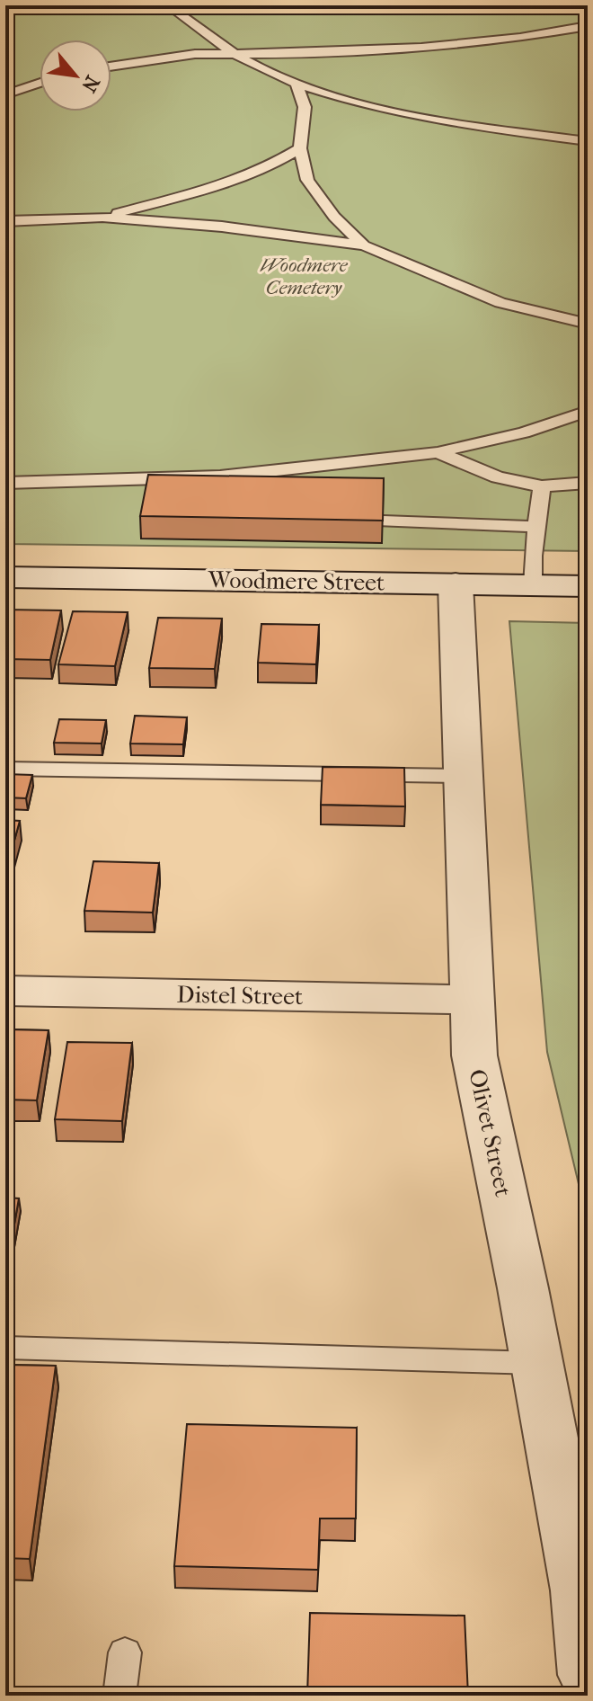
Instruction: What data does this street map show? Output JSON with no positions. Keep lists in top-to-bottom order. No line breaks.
{"streets":{"street":["Woodmere Street","Distel Street","Olivet Street"]},"crossings":[["Woodmere Street","Olivet Street"],["Distel Street","Olivet Street"]],"parks":["Woodmere Cemetery"],"north":"bottom right"}
